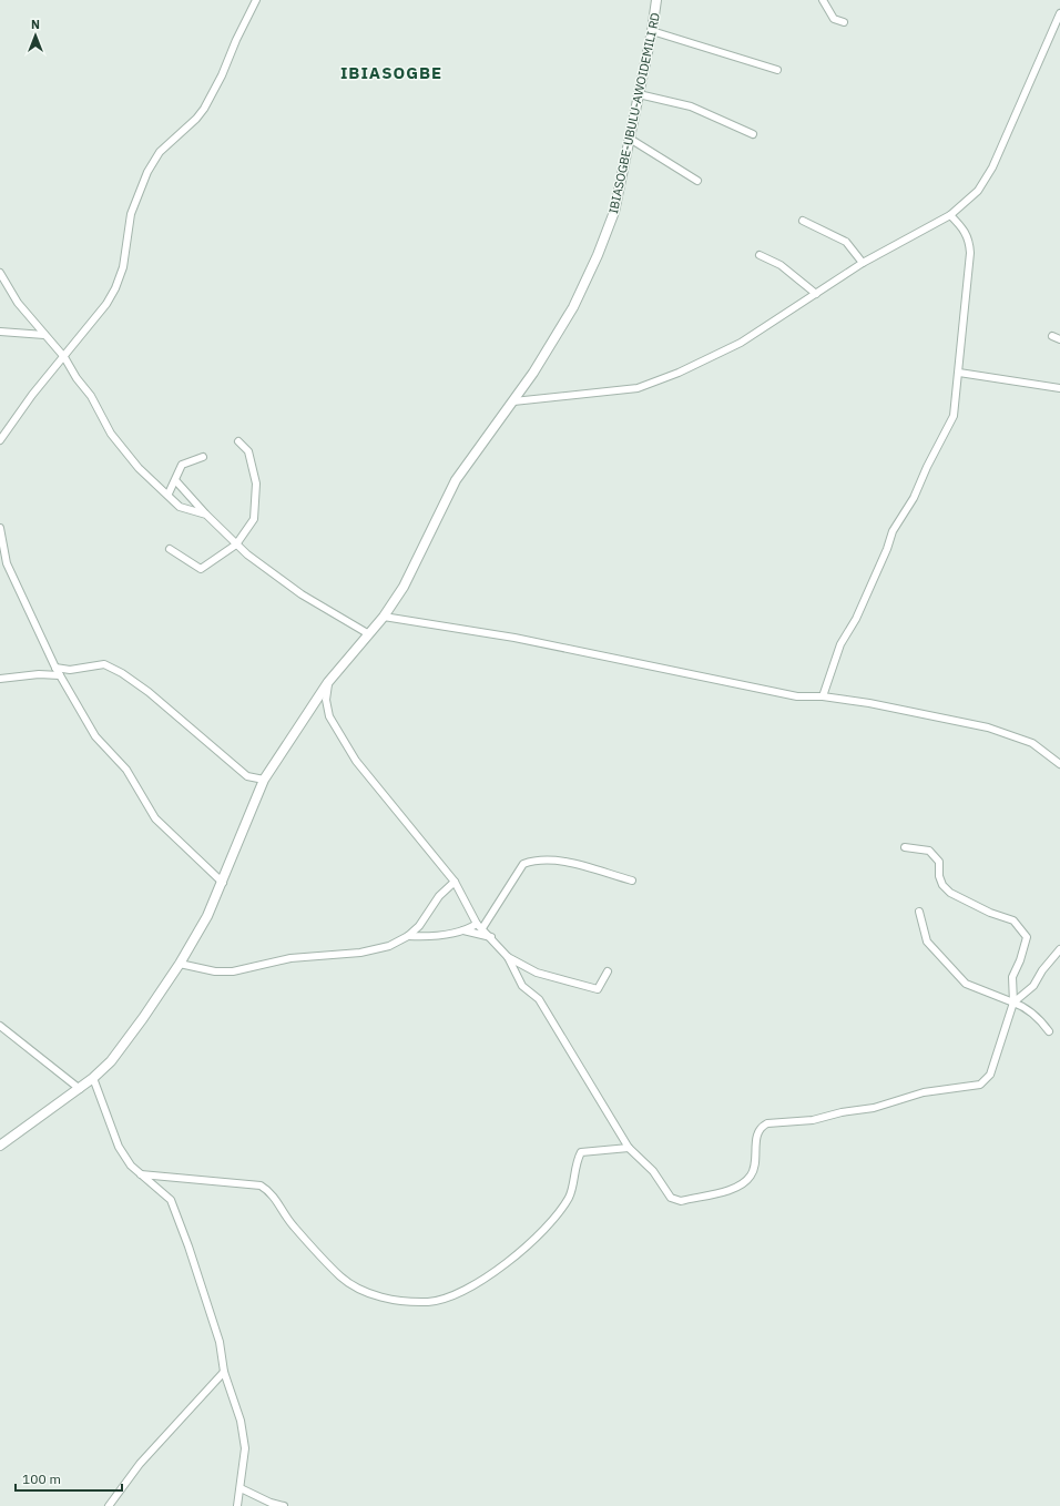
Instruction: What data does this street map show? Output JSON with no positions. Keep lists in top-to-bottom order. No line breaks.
{"streets":{"street":["IBIASOGBE-UBULU-AWOIDEMILI RD"]},"districts":["IBIASOGBE"],"scale_bar":"100 m","north":"top"}
